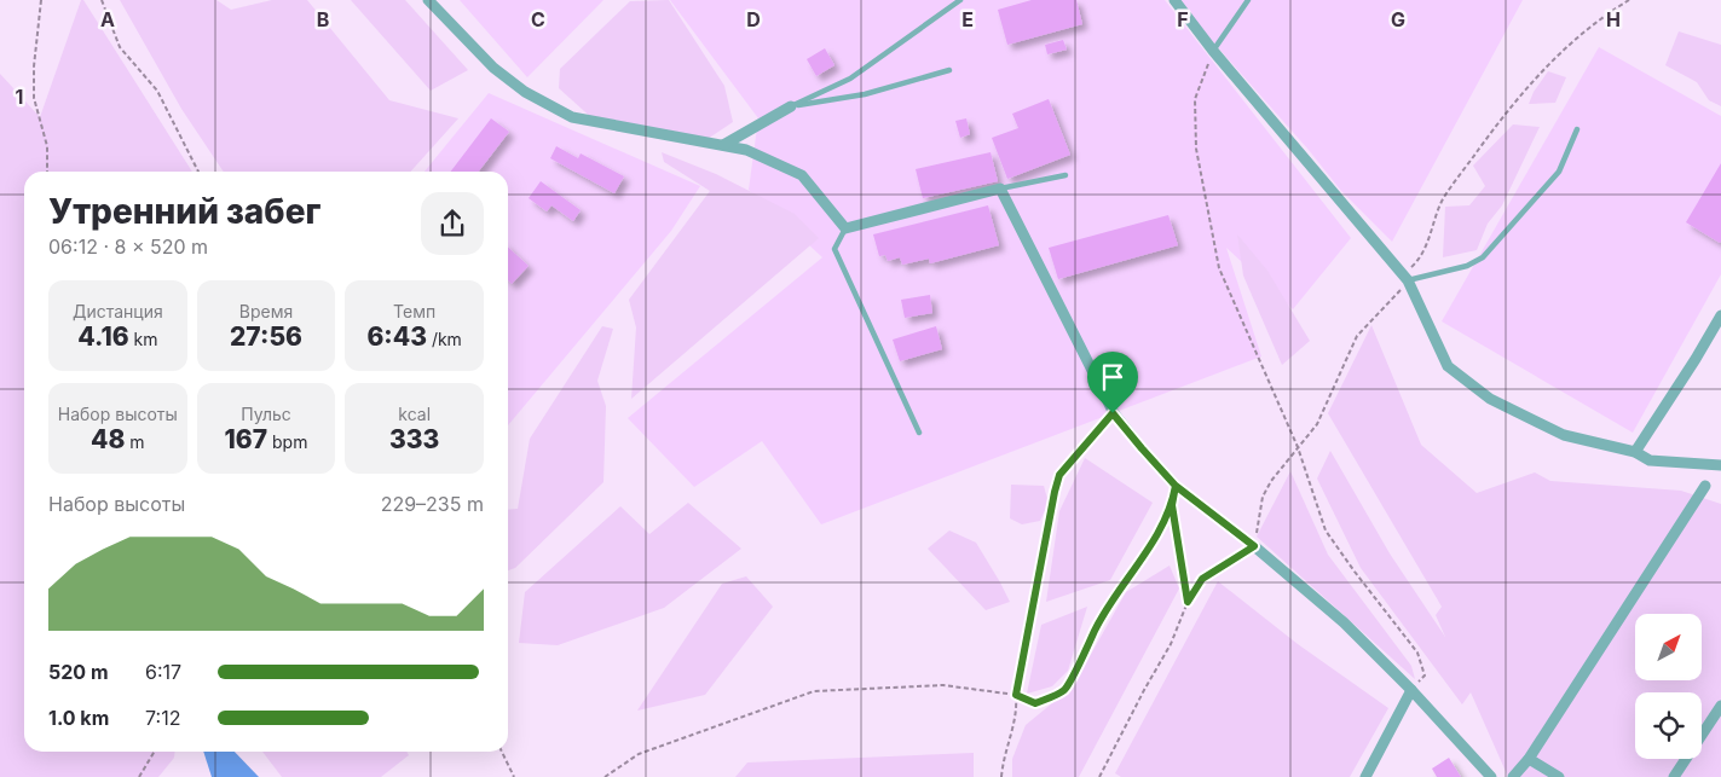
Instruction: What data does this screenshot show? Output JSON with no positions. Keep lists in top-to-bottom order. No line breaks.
{"north":"top right","page":{"heading":["Утренний забег","06:12 · 8 × 520 m"],"stats":[["Дистанция","4.16 km"],["Время","27:56"],["Темп","6:43 /km"],["Набор высоты","48 m"],["Пульс","167 bpm"],["kcal","333"]],"chart":["Набор высоты","229–235 m"],"list":[{"name":"520 m","note":"6:17"},{"name":"1.0 km","note":"7:12"}]},"grid":{"columns":["A","B","C","D","E","F","G","H"],"rows":["1"]}}
